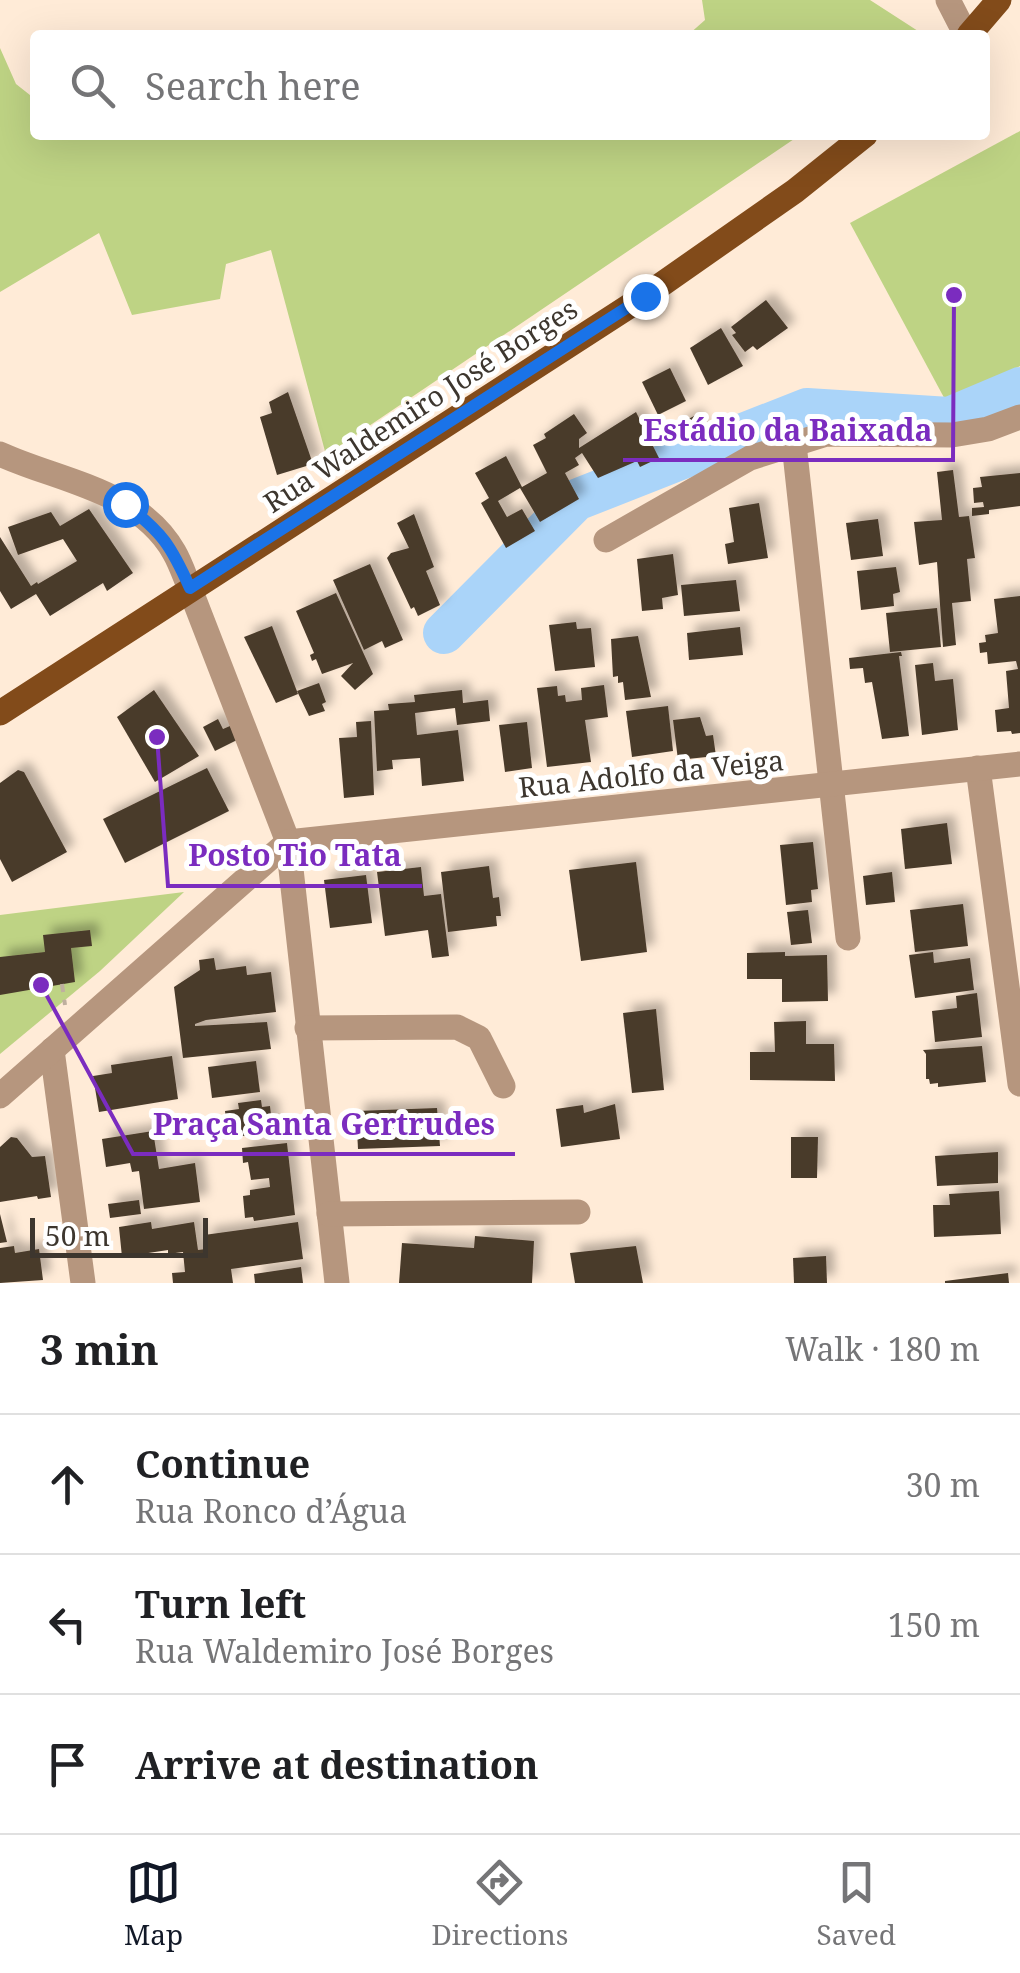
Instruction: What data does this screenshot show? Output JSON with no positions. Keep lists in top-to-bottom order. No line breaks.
{"streets":{"main road":["Rua Waldemiro José Borges"],"street":["Rua Adolfo da Veiga"]},"places":["Estádio da Baixada","Posto Tio Tata","Praça Santa Gertrudes"],"scale_bar":"50 m","page":{"search":"Search here","scale":"50 m","heading":["3 min","Walk · 180 m"],"list":[["Continue","Rua Ronco d’Água","30 m"],["Turn left","Rua Waldemiro José Borges","150 m"],"Arrive at destination"],"nav":["Map","Directions","Saved"]}}
